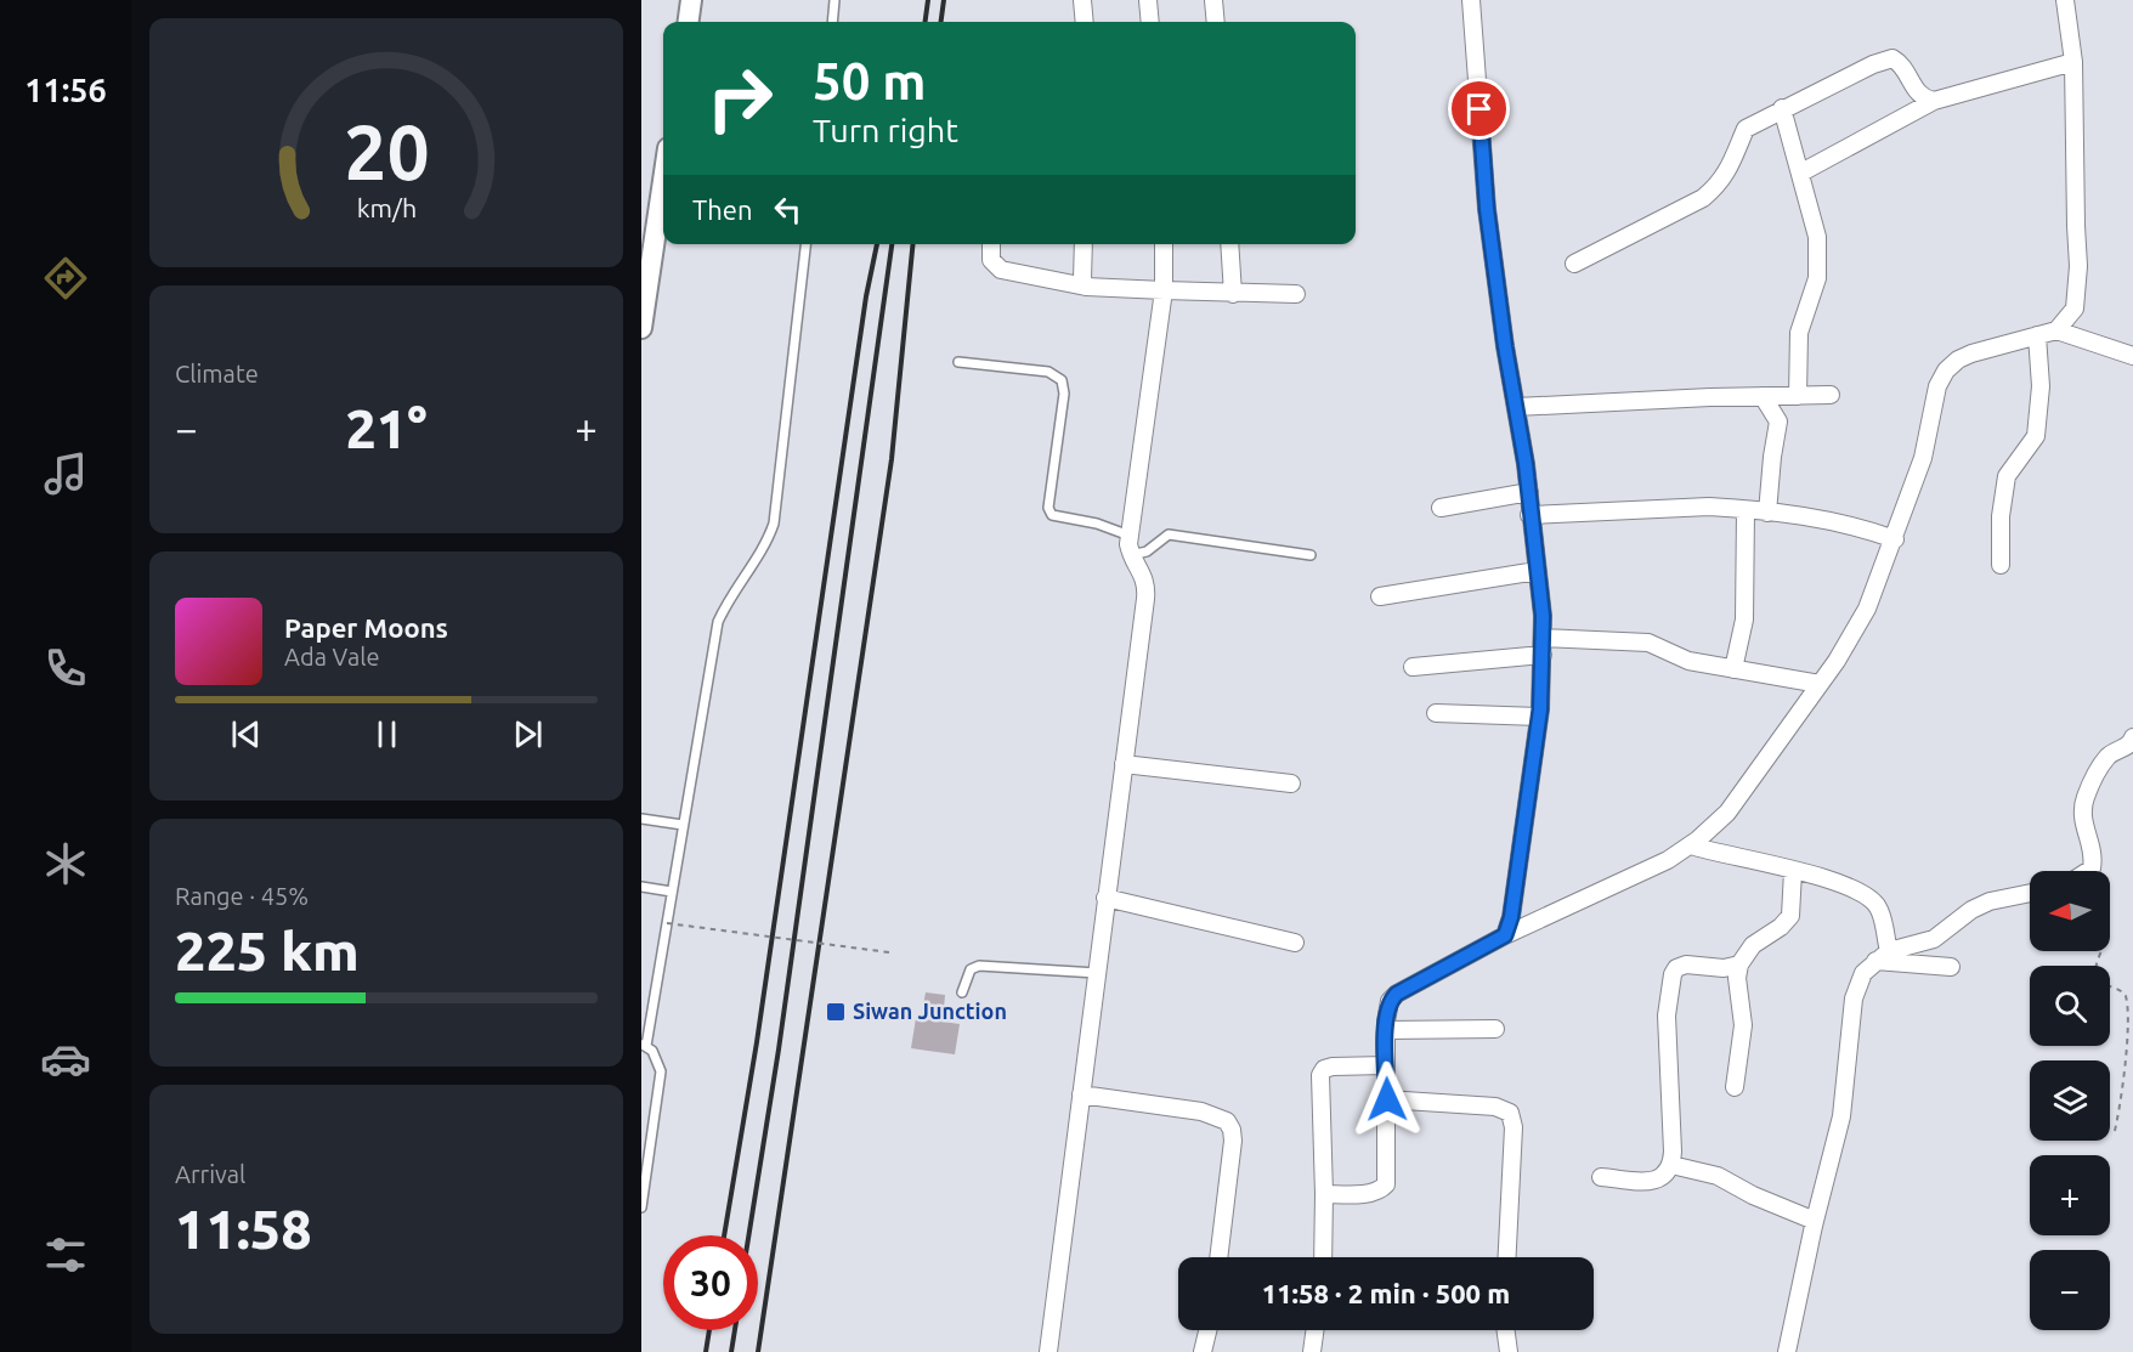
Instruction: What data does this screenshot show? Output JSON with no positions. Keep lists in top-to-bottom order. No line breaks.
{"places":{"transit":["Siwan Junction"]},"north":"left","page":{"tabs":"11:56","turn":["50 m","Turn right"],"then":"Then","tile":["Climate",["Range · 45%","225 km"],["Arrival","11:58"]],"heat":["−","21°","+"],"song":["Paper Moons","Ada Vale"],"map_buttons":["+","−"],"limit":"30","trip":"11:58 · 2 min · 500 m","gauge":["20","km/h"]}}
